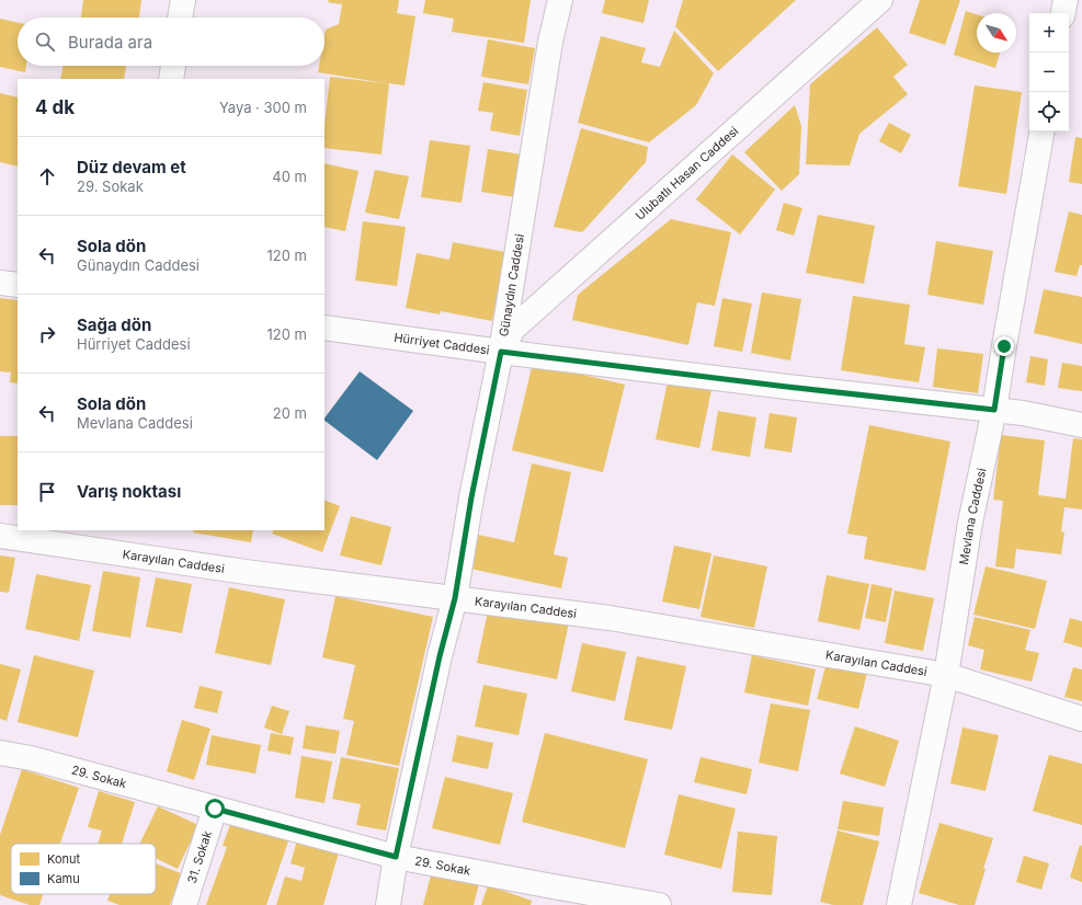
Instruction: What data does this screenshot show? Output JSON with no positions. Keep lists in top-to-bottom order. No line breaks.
{"streets":{"street":["Ulubatlı Hasan Caddesi","Günaydın Caddesi","Hürriyet Caddesi","Mevlana Caddesi","Karayılan Caddesi","29. Sokak","31. Sokak"]},"crossings":[["Ulubatlı Hasan Caddesi","Günaydın Caddesi"],["Ulubatlı Hasan Caddesi","Hürriyet Caddesi"],["Günaydın Caddesi","Hürriyet Caddesi"],["Günaydın Caddesi","Karayılan Caddesi"],["Günaydın Caddesi","29. Sokak"],["Hürriyet Caddesi","Mevlana Caddesi"],["Mevlana Caddesi","Karayılan Caddesi"],["29. Sokak","31. Sokak"]],"legend":["Konut","Kamu"],"north":"bottom right","page":{"map_buttons":["+","−"],"search":"Burada ara","heading":["4 dk","Yaya · 300 m"],"list":[["Düz devam et","29. Sokak","40 m"],["Sola dön","Günaydın Caddesi","120 m"],["Sağa dön","Hürriyet Caddesi","120 m"],["Sola dön","Mevlana Caddesi","20 m"],"Varış noktası"]}}
